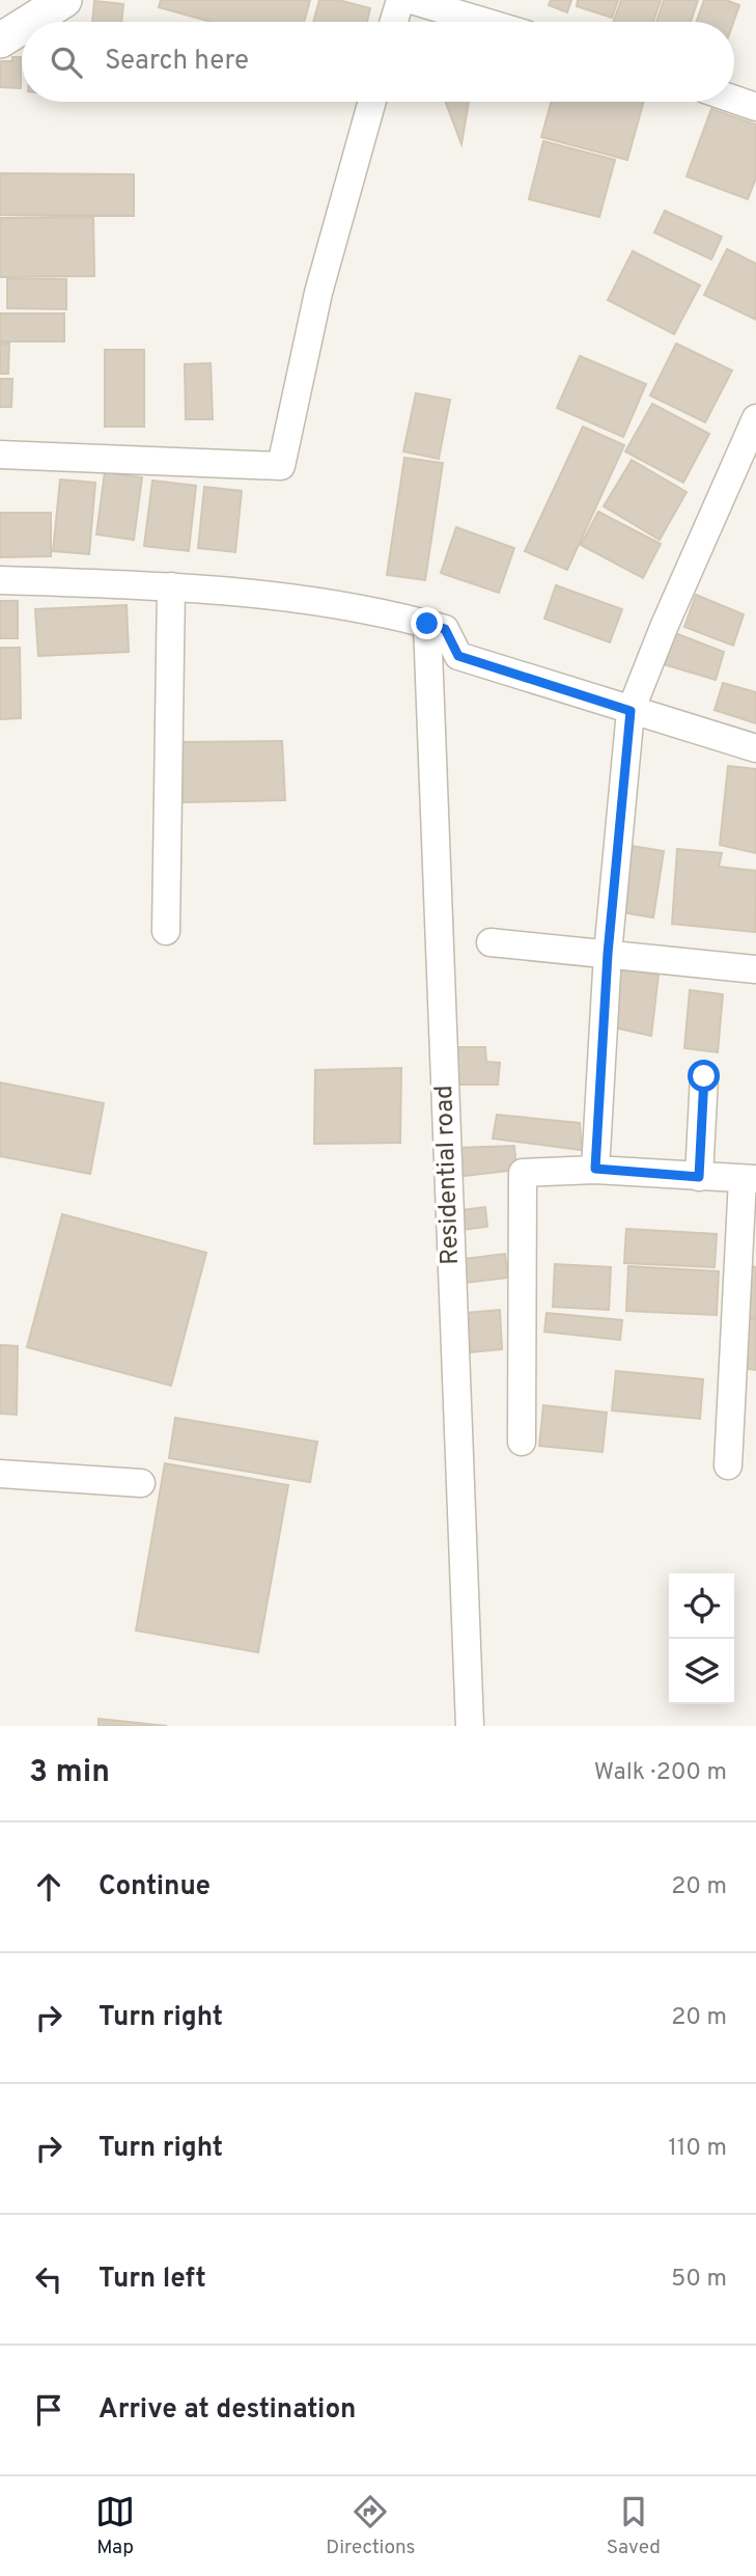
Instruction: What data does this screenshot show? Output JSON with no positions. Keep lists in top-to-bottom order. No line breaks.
{"streets":{"street":["Residential road"]},"page":{"search":"Search here","heading":["3 min","Walk · 200 m"],"list":[["Continue","20 m"],["Turn right","20 m"],["Turn right","110 m"],["Turn left","50 m"],"Arrive at destination"],"nav":["Map","Directions","Saved"]}}
